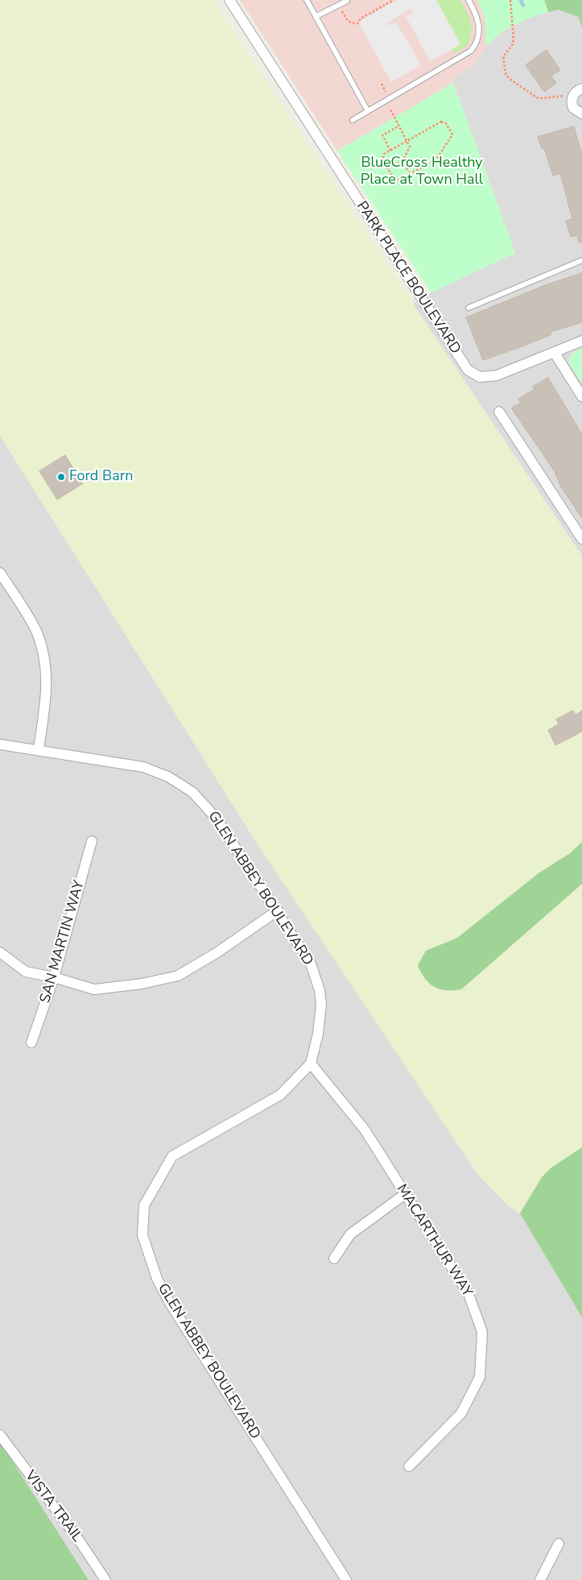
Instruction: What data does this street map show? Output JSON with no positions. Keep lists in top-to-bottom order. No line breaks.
{"streets":{"street":["PARK PLACE BOULEVARD","GLEN ABBEY BOULEVARD","SAN MARTIN WAY","MACARTHUR WAY","VISTA TRAIL"]},"crossings":[["GLEN ABBEY BOULEVARD","MACARTHUR WAY"]],"parks":["BlueCross Healthy Place at Town Hall"],"places":["Ford Barn"]}
